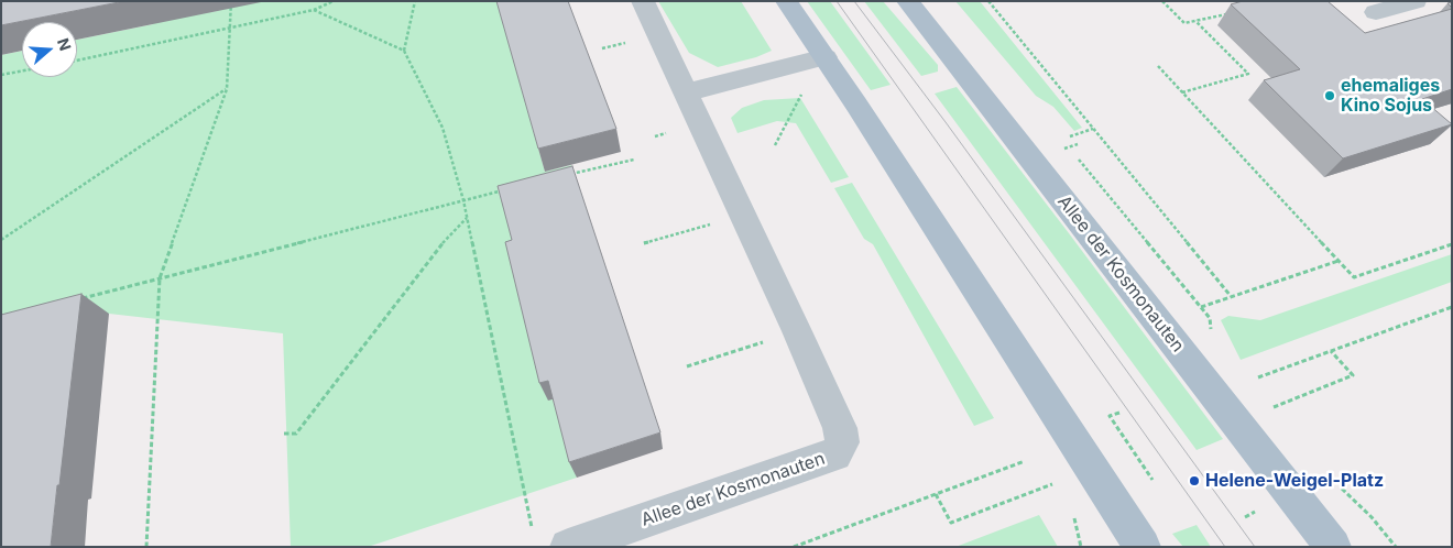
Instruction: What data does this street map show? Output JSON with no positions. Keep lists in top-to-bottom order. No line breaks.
{"streets":{"main road":["Allee der Kosmonauten"]},"places":["ehemaliges Kino Sojus","Helene-Weigel-Platz"],"north":"right"}
